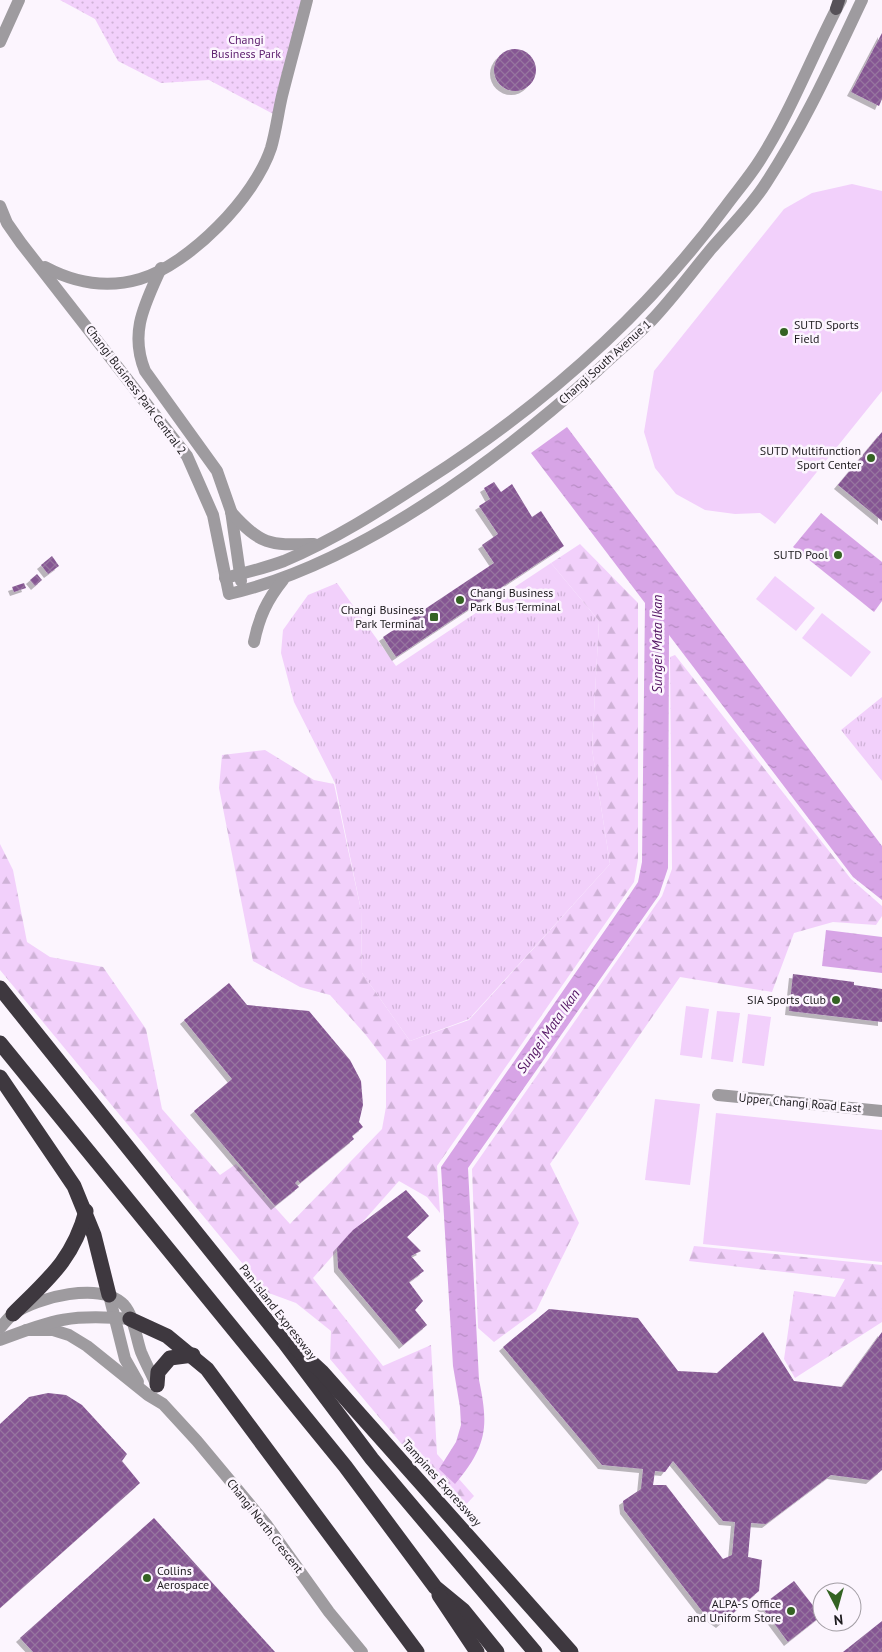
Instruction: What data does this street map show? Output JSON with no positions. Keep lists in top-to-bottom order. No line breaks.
{"streets":{"highway":["Pan-Island Expressway","Tampines Expressway"],"street":["Changi South Avenue 1","Changi Business Park Central 2","Upper Changi Road East","Changi North Crescent"]},"crossings":[["Changi South Avenue 1","Changi Business Park Central 2"],["Pan-Island Expressway","Tampines Expressway"]],"water":["Sungei Mata Ikan"],"parks":["Changi Business Park"],"places":{"other":["SUTD Sports Field","SUTD Multifunction Sport Center","SUTD Pool","Changi Business Park Bus Terminal","SIA Sports Club","Collins Aerospace","ALPA-S Office and Uniform Store"],"transit":["Changi Business Park Terminal"]},"north":"bottom"}
